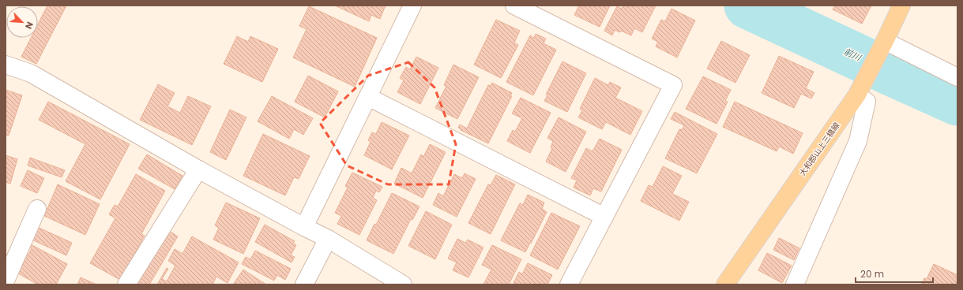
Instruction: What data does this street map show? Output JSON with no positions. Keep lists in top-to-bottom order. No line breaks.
{"streets":{"main road":["大和郡山上三橋線"]},"water":["前川"],"scale_bar":"20 m","north":"bottom right"}
